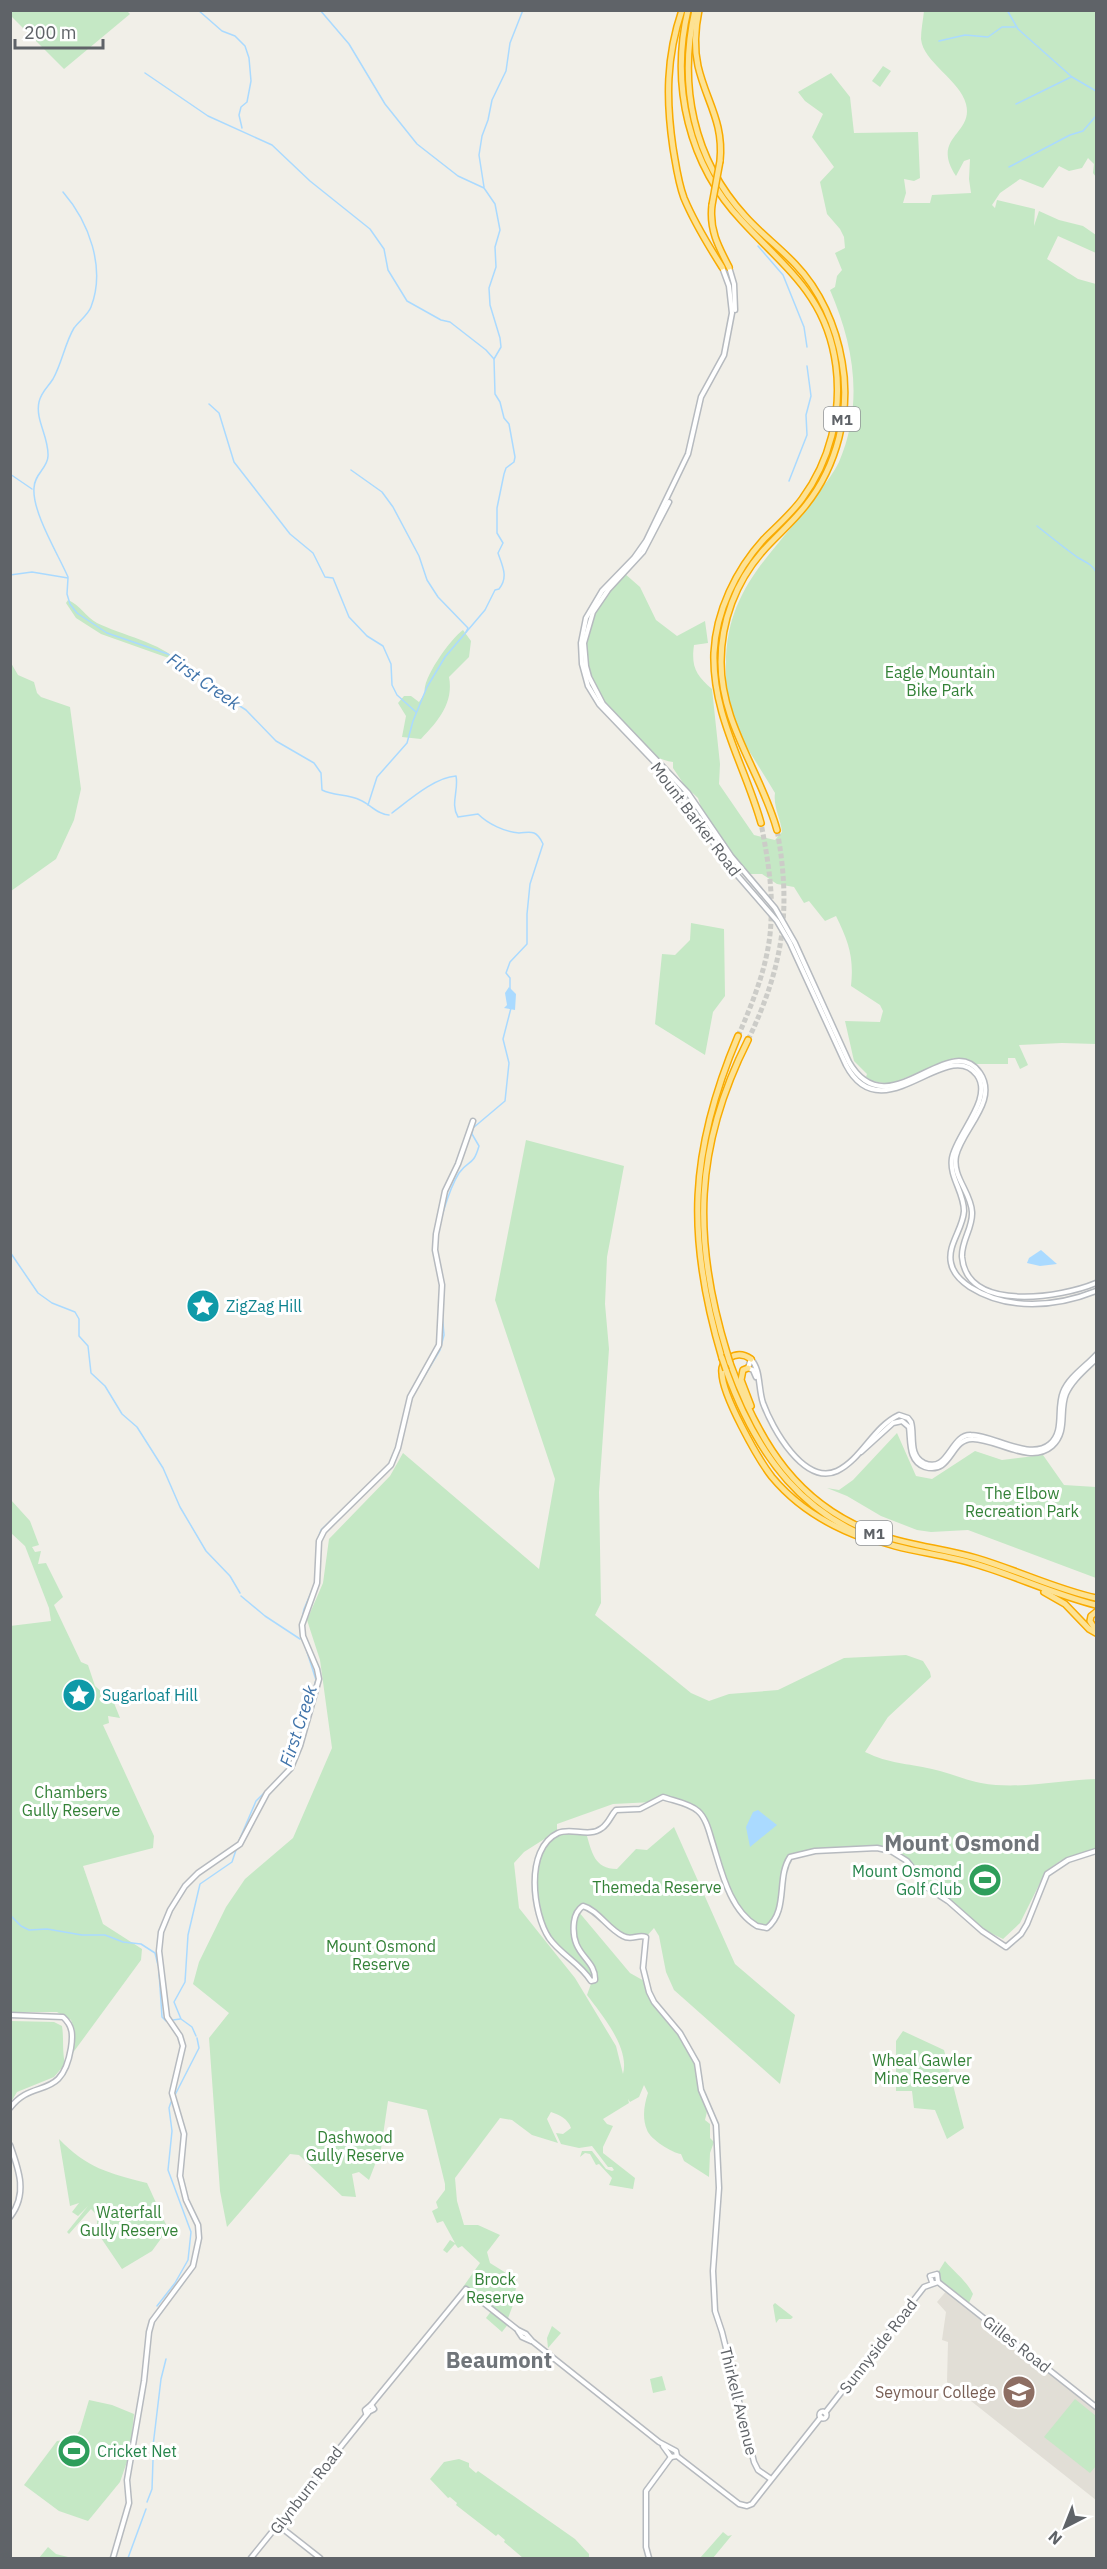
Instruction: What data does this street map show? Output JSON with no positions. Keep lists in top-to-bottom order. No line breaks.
{"streets":{"highway":["M1"],"street":["Mount Barker Road","Gilles Road","Sunnyside Road","Thirkell Avenue","Glynburn Road"]},"crossings":[["M1","Mount Barker Road"],["Sunnyside Road","Thirkell Avenue"]],"districts":["Mount Osmond","Beaumont"],"water":["First Creek"],"parks":["Eagle Mountain Bike Park","The Elbow Recreation Park","Chambers Gully Reserve","Themeda Reserve","Mount Osmond Reserve","Wheal Gawler Mine Reserve","Dashwood Gully Reserve","Waterfall Gully Reserve","Brock Reserve"],"places":{"place":["ZigZag Hill","Sugarloaf Hill"],"sports":["Mount Osmond Golf Club","Cricket Net"],"school or university":["Seymour College"]},"scale_bar":"200 m","north":"bottom left"}
